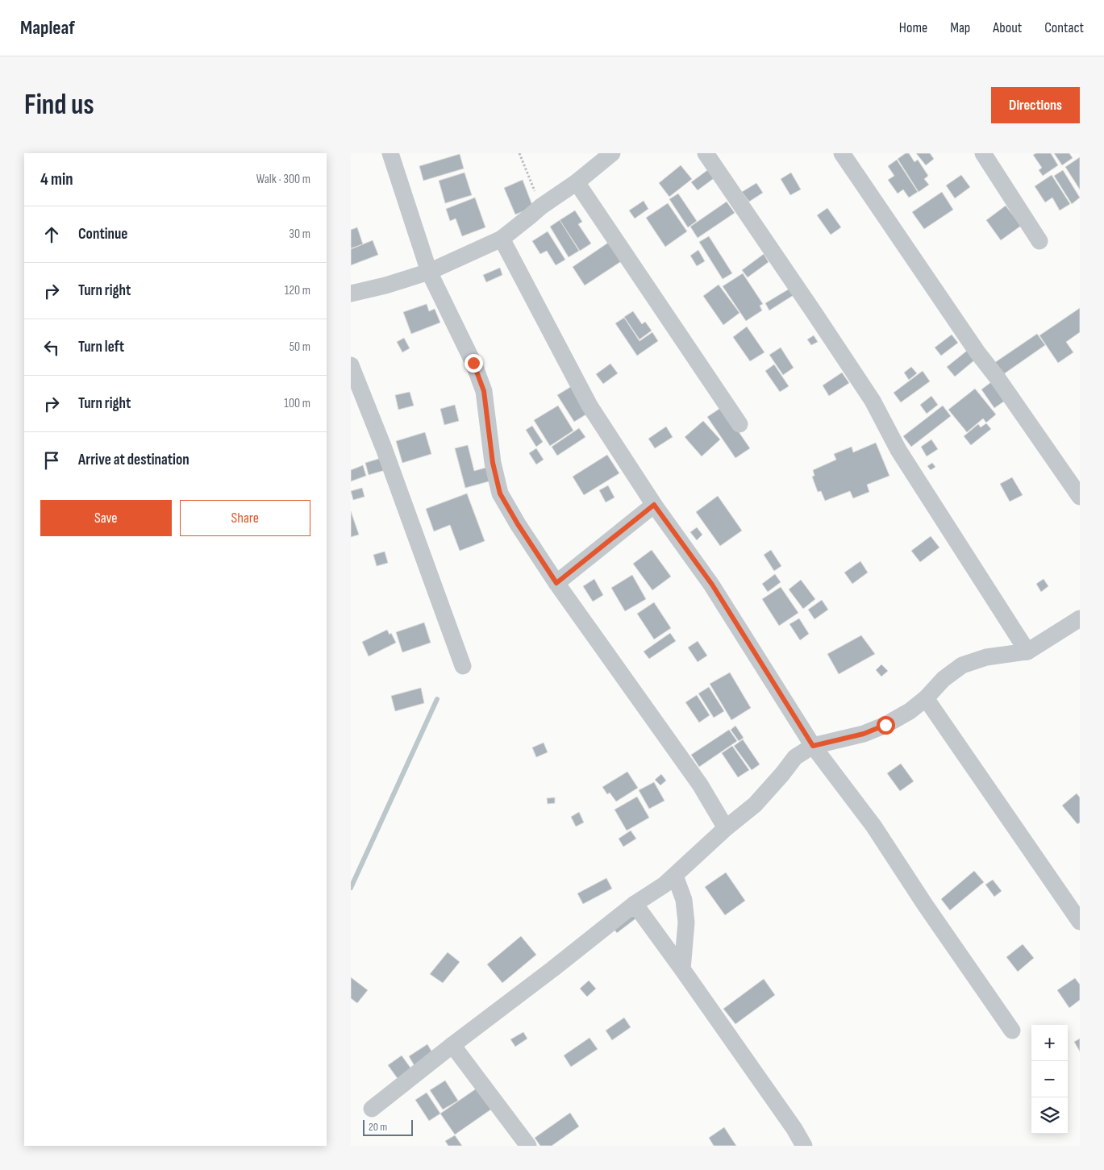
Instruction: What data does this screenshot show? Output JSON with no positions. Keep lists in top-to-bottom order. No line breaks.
{"scale_bar":"20 m","page":{"header":"Mapleaf","nav":["Home","Map","About","Contact"],"buttons":["Directions",["Save","Share"]],"title":"Find us","heading":["4 min","Walk · 300 m"],"list":[["Continue","30 m"],["Turn right","120 m"],["Turn left","50 m"],["Turn right","100 m"],"Arrive at destination"],"map_buttons":["+","−"],"scale":"20 m"}}
